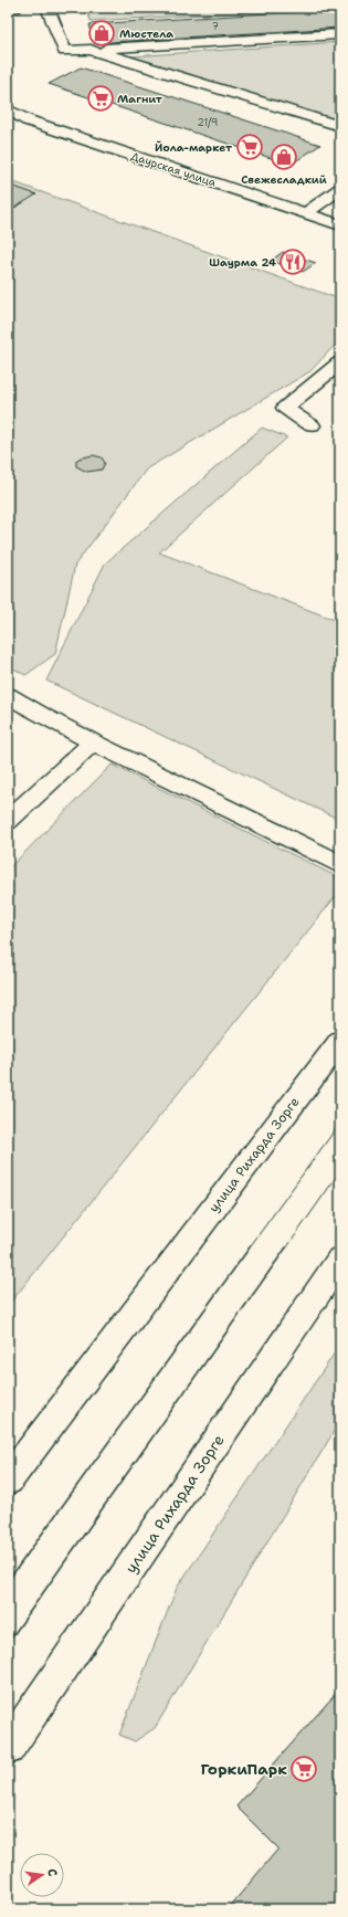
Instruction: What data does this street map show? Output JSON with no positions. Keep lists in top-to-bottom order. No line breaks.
{"streets":{"main road":["Даурская улица","улица Рихарда Зорге"]},"places":{"shop":["Мюстела","Свежесладкий"],"supermarket":["Магнит","Йола-маркет","ГоркиПарк"],"restaurant":["Шаурма 24"]},"house_numbers":["7","21/9"],"north":"right"}
